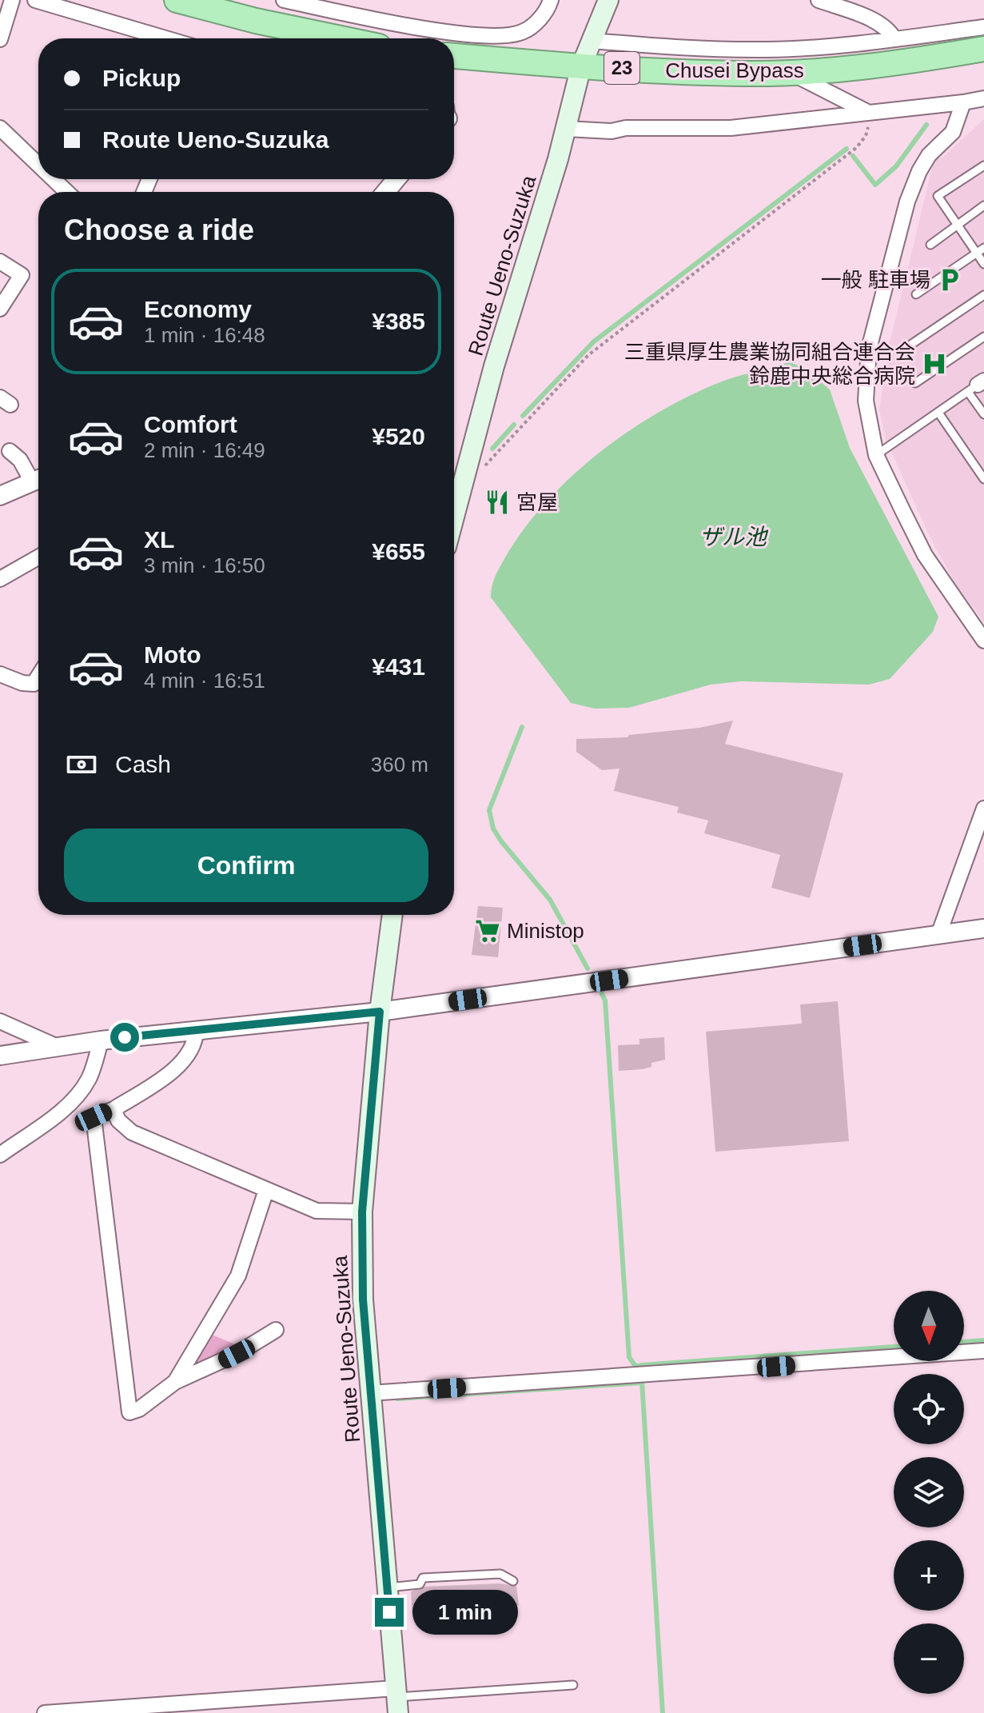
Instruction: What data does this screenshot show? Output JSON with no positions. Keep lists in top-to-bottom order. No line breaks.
{"streets":{"highway":["23","Chusei Bypass"],"main road":["Route Ueno-Suzuka"]},"crossings":[["Chusei Bypass","Route Ueno-Suzuka"]],"water":["ザル池"],"places":{"parking":["一般 駐車場"],"hospital":["三重県厚生農業協同組合連合会 鈴鹿中央総合病院"],"restaurant":["宮屋"],"supermarket":["Ministop"]},"north":"bottom","page":{"banner":["Pickup","Route Ueno-Suzuka"],"heading":"Choose a ride","list":[{"name":"Economy","note":"1 min · 16:48","value":"¥385"},{"name":"Comfort","note":"2 min · 16:49","value":"¥520"},{"name":"XL","note":"3 min · 16:50","value":"¥655"},{"name":"Moto","note":"4 min · 16:51","value":"¥431"}],"pay":["Cash","360 m"],"buttons":"Confirm","map_buttons":["+","−"],"bubble":"1 min"}}
